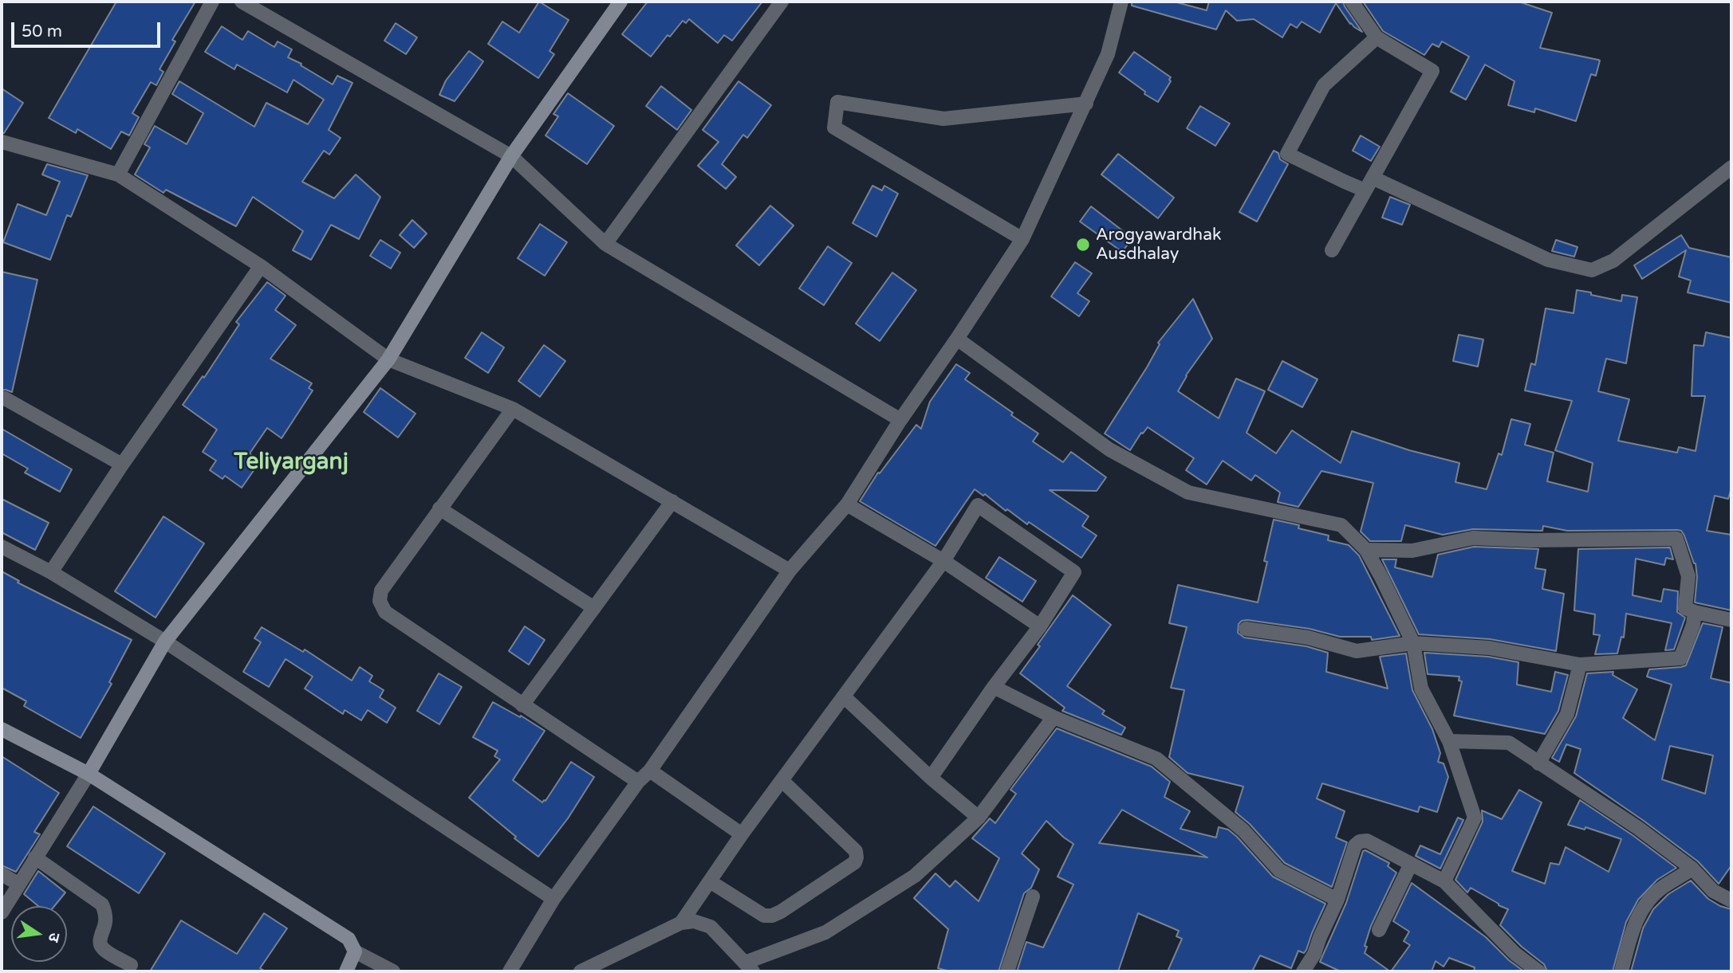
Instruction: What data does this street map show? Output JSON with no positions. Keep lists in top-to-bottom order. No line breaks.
{"districts":["Teliyarganj"],"places":["Arogyawardhak Ausdhalay"],"scale_bar":"50 m","north":"right"}
